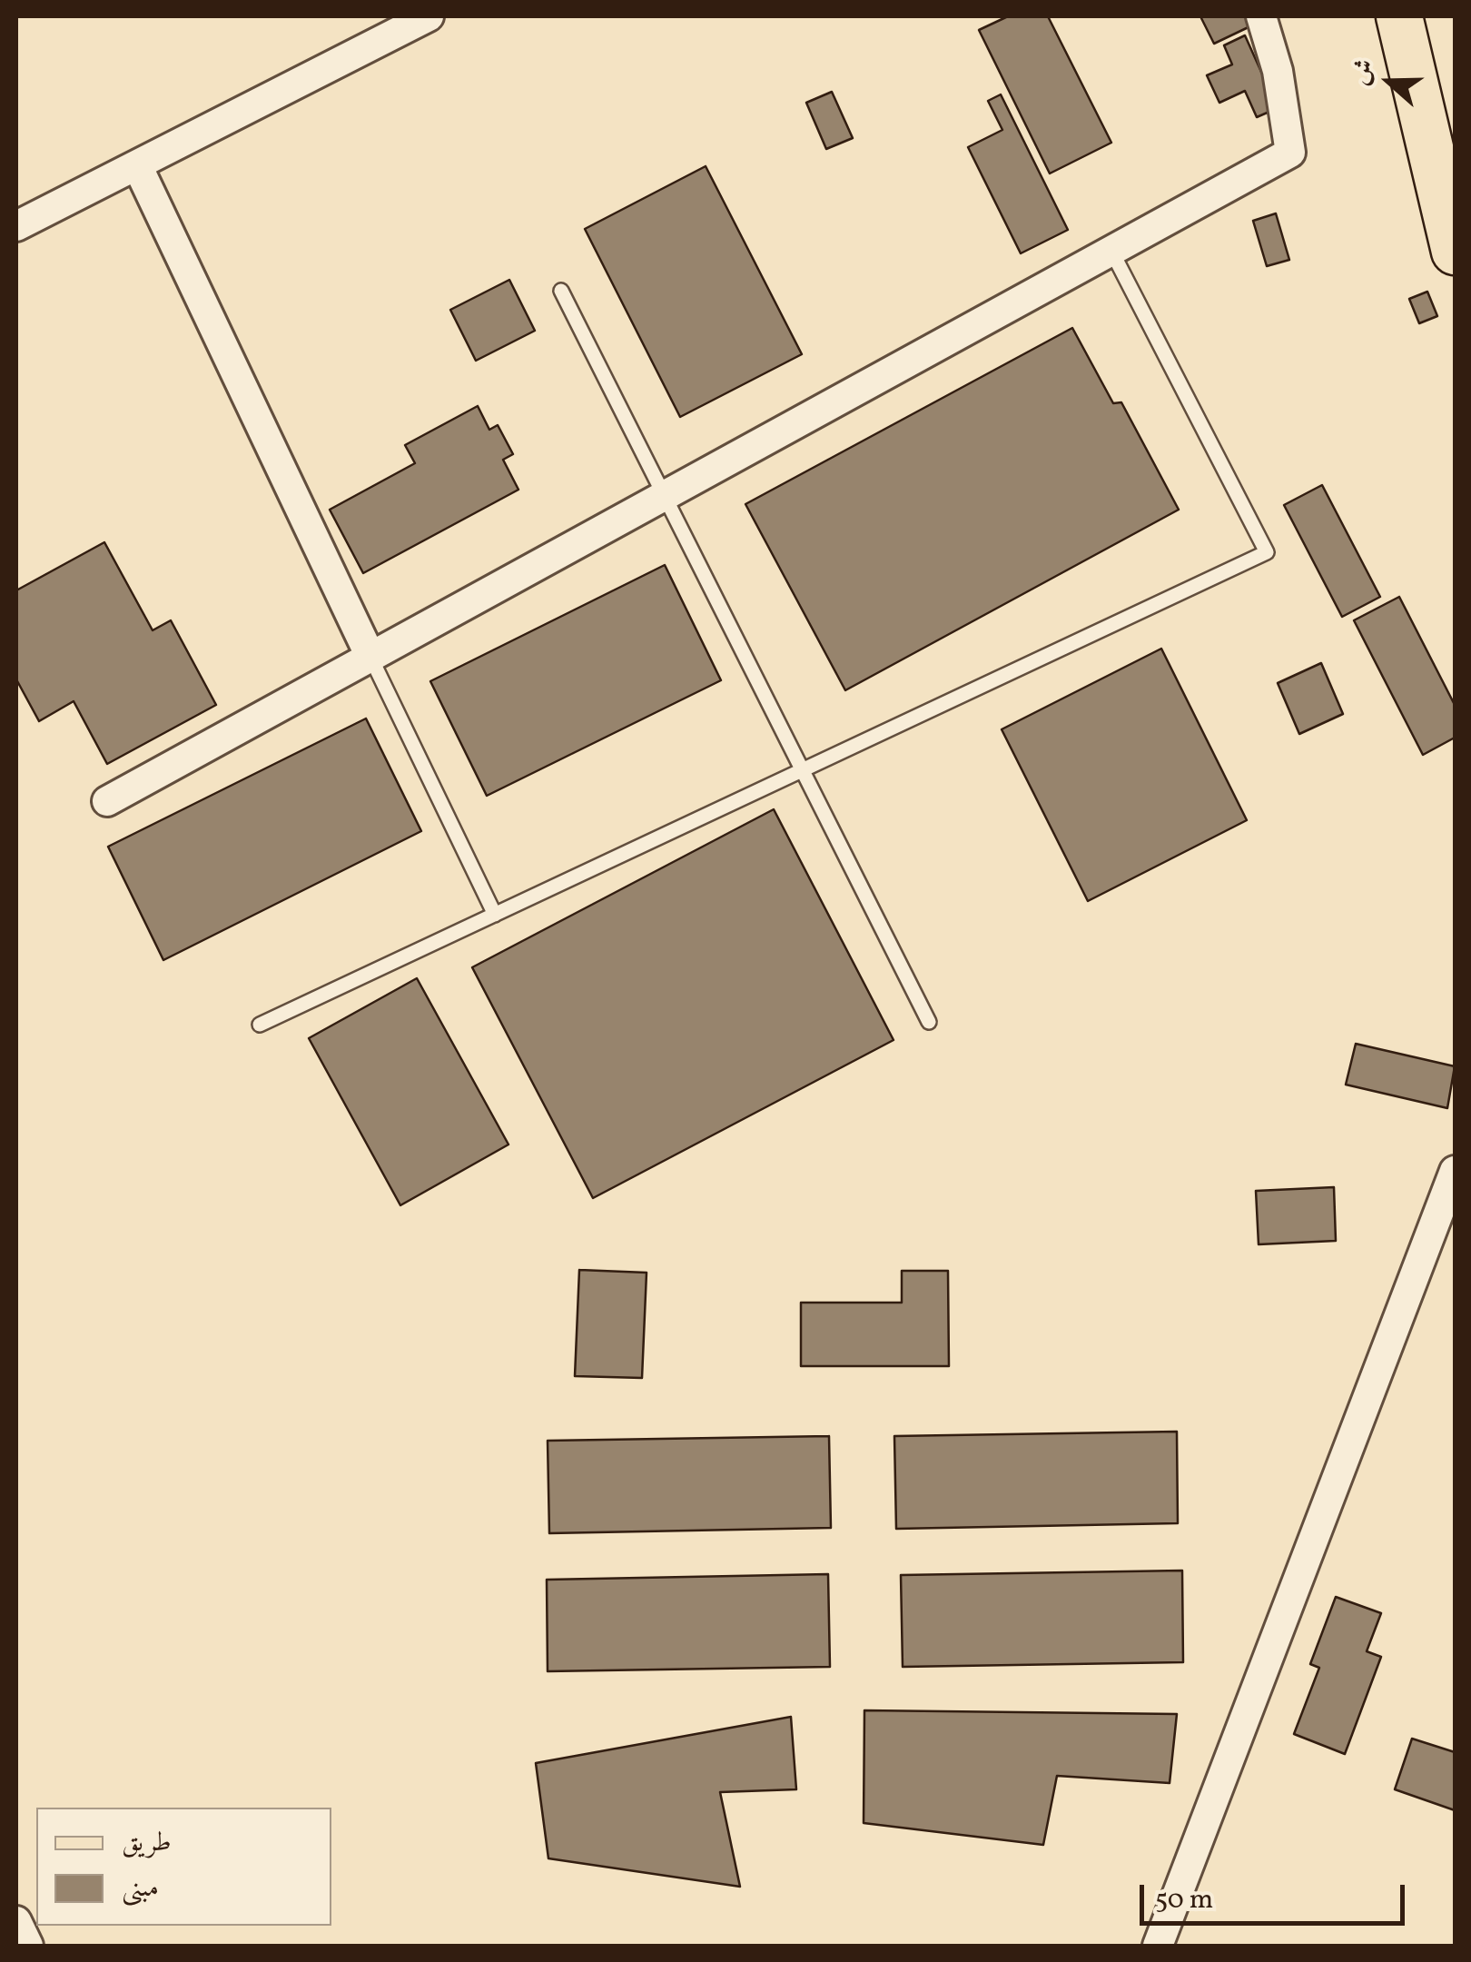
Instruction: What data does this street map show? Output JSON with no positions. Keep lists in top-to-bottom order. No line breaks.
{"legend":["طريق","مبنى"],"scale_bar":"50 m","north":"left"}
